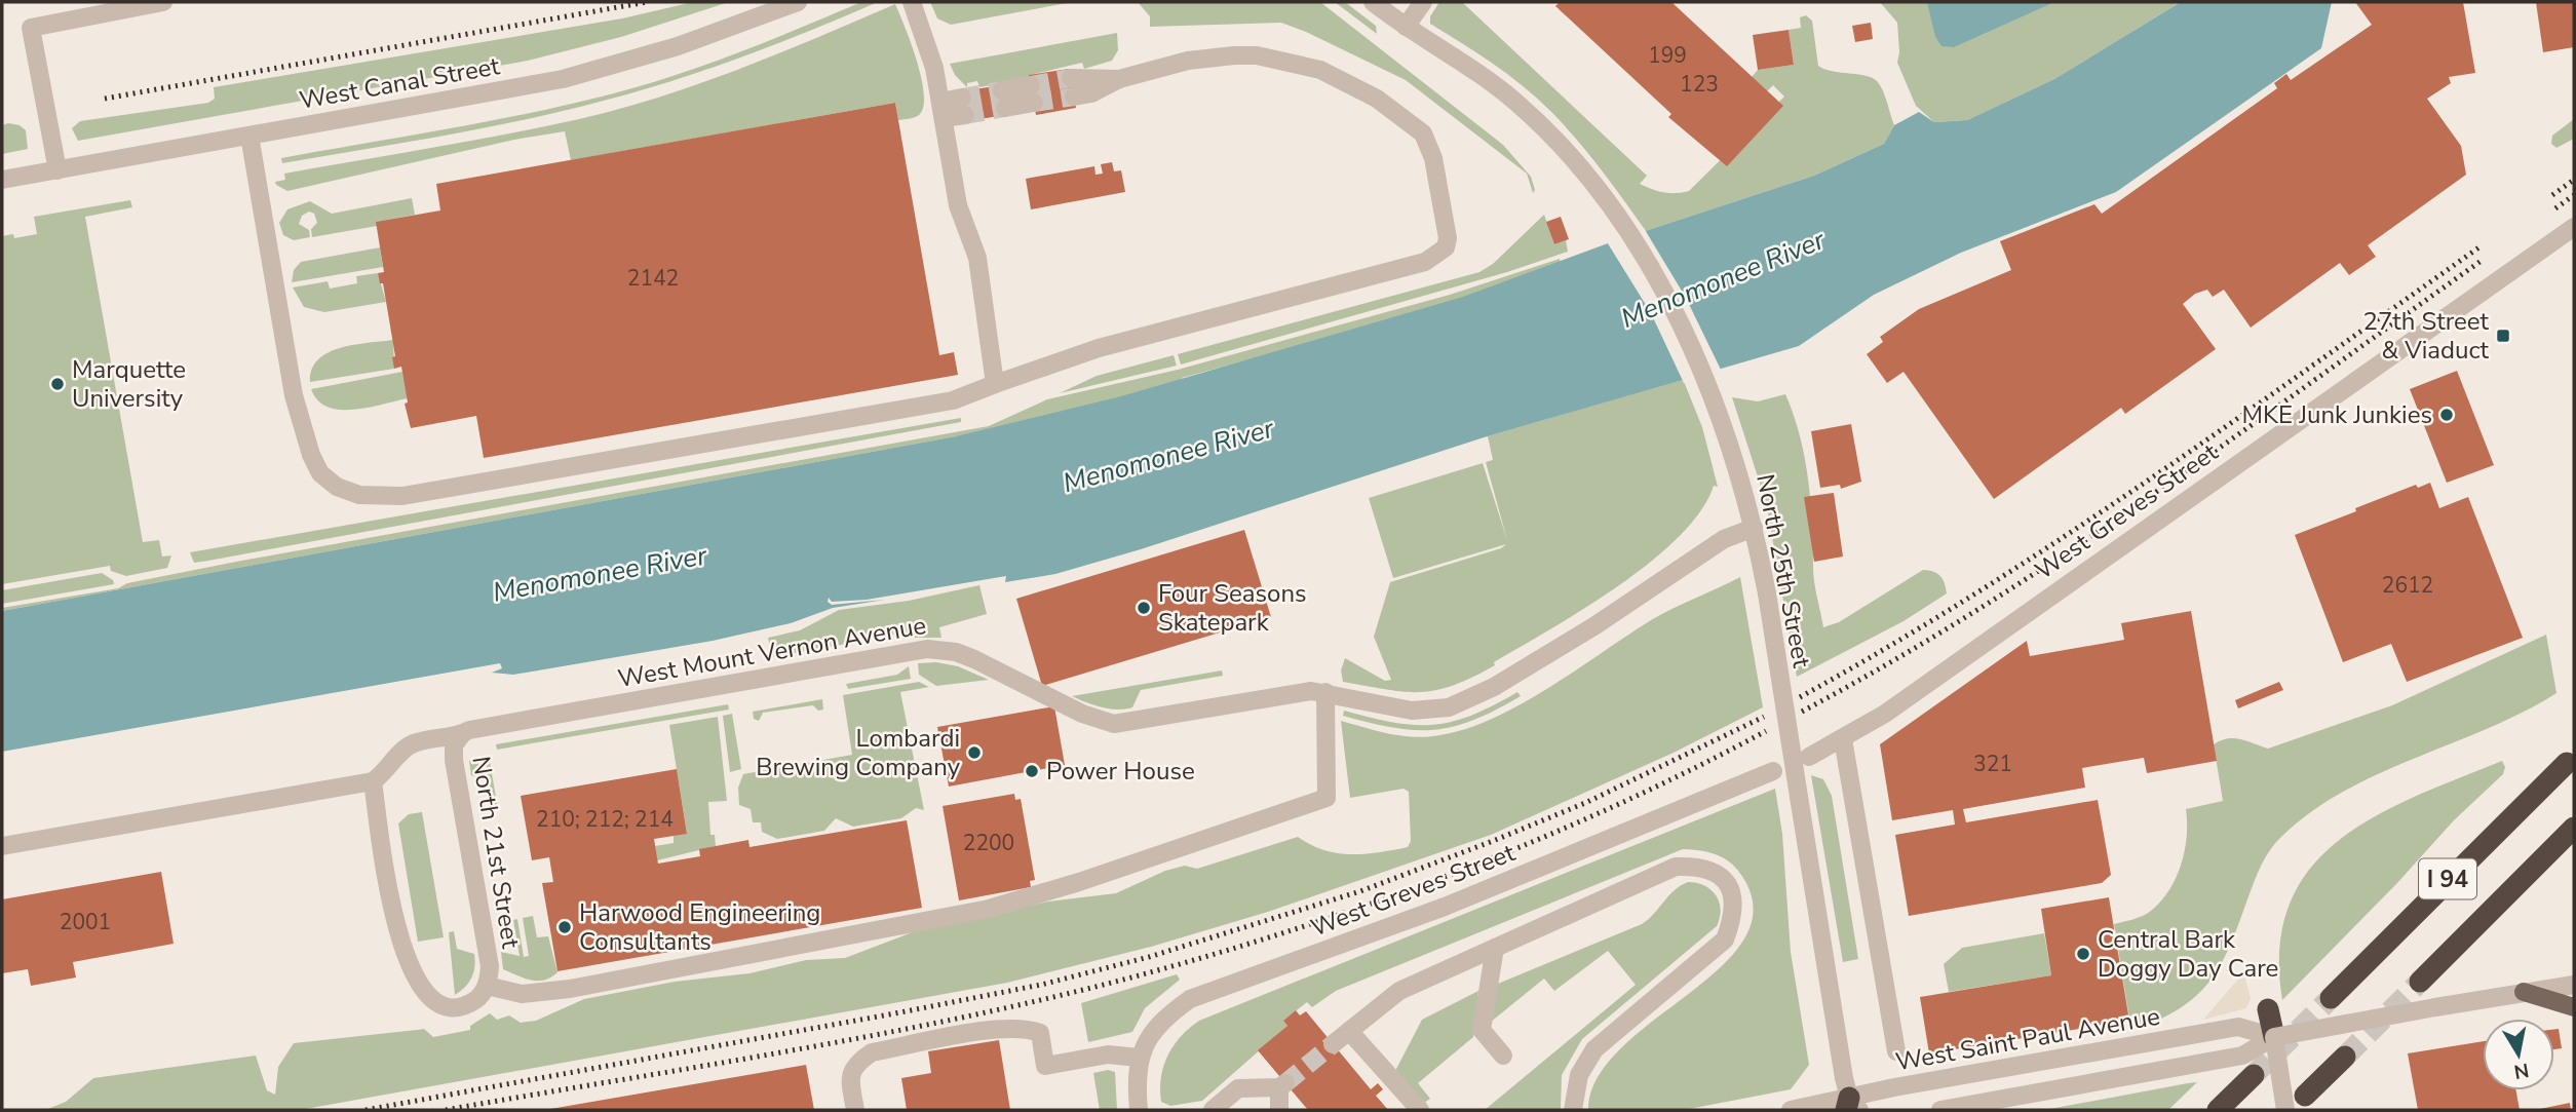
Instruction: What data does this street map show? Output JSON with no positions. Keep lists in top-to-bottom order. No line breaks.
{"streets":{"highway":["I 94"],"street":["West Canal Street","West Greves Street","North 25th Street","West Mount Vernon Avenue","North 21st Street","West Saint Paul Avenue"]},"crossings":[["North 25th Street","West Mount Vernon Avenue"],["North 25th Street","West Saint Paul Avenue"],["West Mount Vernon Avenue","North 21st Street"]],"water":["Menomonee River"],"places":{"transit":["27th Street & Viaduct"],"other":["Marquette University","MKE Junk Junkies","Four Seasons Skatepark","Lombardi Brewing Company","Power House","Harwood Engineering Consultants","Central Bark Doggy Day Care"]},"house_numbers":["199","123","2142","2612","321","210; 212; 214","2200","2001"],"north":"bottom"}
